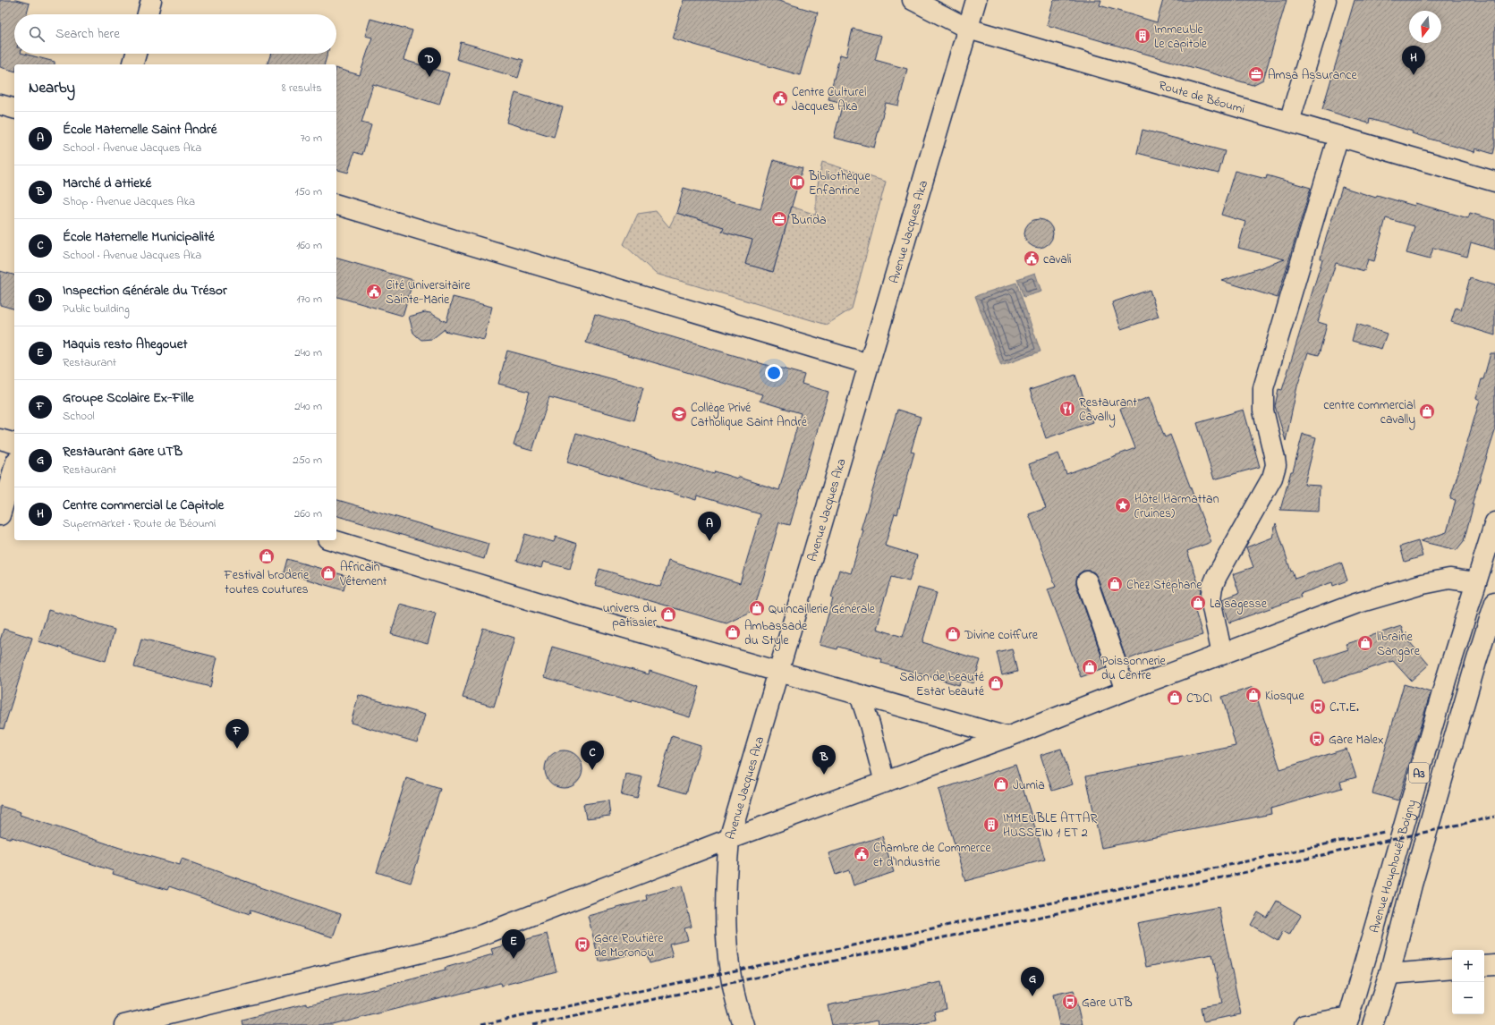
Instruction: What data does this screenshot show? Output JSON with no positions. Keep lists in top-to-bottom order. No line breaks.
{"streets":{"main road":["Route de Béoumi","Avenue Jacques Aka","A3","Avenue Houphouët-Boigny"]},"crossings":[["Route de Béoumi","Avenue Jacques Aka"]],"places":{"building":["Immeuble Le capitole","IMMEUBLE ATTAR HUSSEIN 1 ET 2"],"office":["Amsa Assurance","Burida"],"public building":["Centre Culturel Jacques Aka","cavali","Cité Universitaire Sainte-Marie","Chambre de Commerce et d'Industrie"],"library":["Bibliothèque Enfantine"],"restaurant":["Restaurant Cavally"],"shop":["centre commercial cavally","Festival broderie toutes coutures","Africain Vêtement","Chez Stéphane","La sagesse","Quincaillerie Générale","univers du patissier","Ambassade du Style","Divine coiffure","librairie Sangare","Poissonnerie du Centre","Salon de beauté Estar beauté","Kiosque","CDCI","Jumia"],"school or university":["Collège Privé Catholique Saint André"],"place":["Hôtel Harmattan (ruines)"],"bus stop":["C.T.E.","Gare Malex","Gare Routière de Moronou","Gare UTB"]},"north":"bottom","page":{"search":"Search here","pins":["H","D","A","F","C","B","E","G"],"heading":["Nearby","8 results"],"list":[{"mark":"A","name":"École Maternelle Saint André","note":"School · Avenue Jacques Aka","value":"70 m"},{"mark":"B","name":"Marché d attieké","note":"Shop · Avenue Jacques Aka","value":"150 m"},{"mark":"C","name":"École Maternelle Municipalité","note":"School · Avenue Jacques Aka","value":"160 m"},{"mark":"D","name":"Inspection Générale du Trésor","note":"Public building","value":"170 m"},{"mark":"E","name":"Maquis resto Ahegouet","note":"Restaurant","value":"240 m"},{"mark":"F","name":"Groupe Scolaire Ex-Fille","note":"School","value":"240 m"},{"mark":"G","name":"Restaurant Gare UTB","note":"Restaurant","value":"250 m"},{"mark":"H","name":"Centre commercial Le Capitole","note":"Supermarket · Route de Béoumi","value":"260 m"}],"map_buttons":["+","−"]}}
